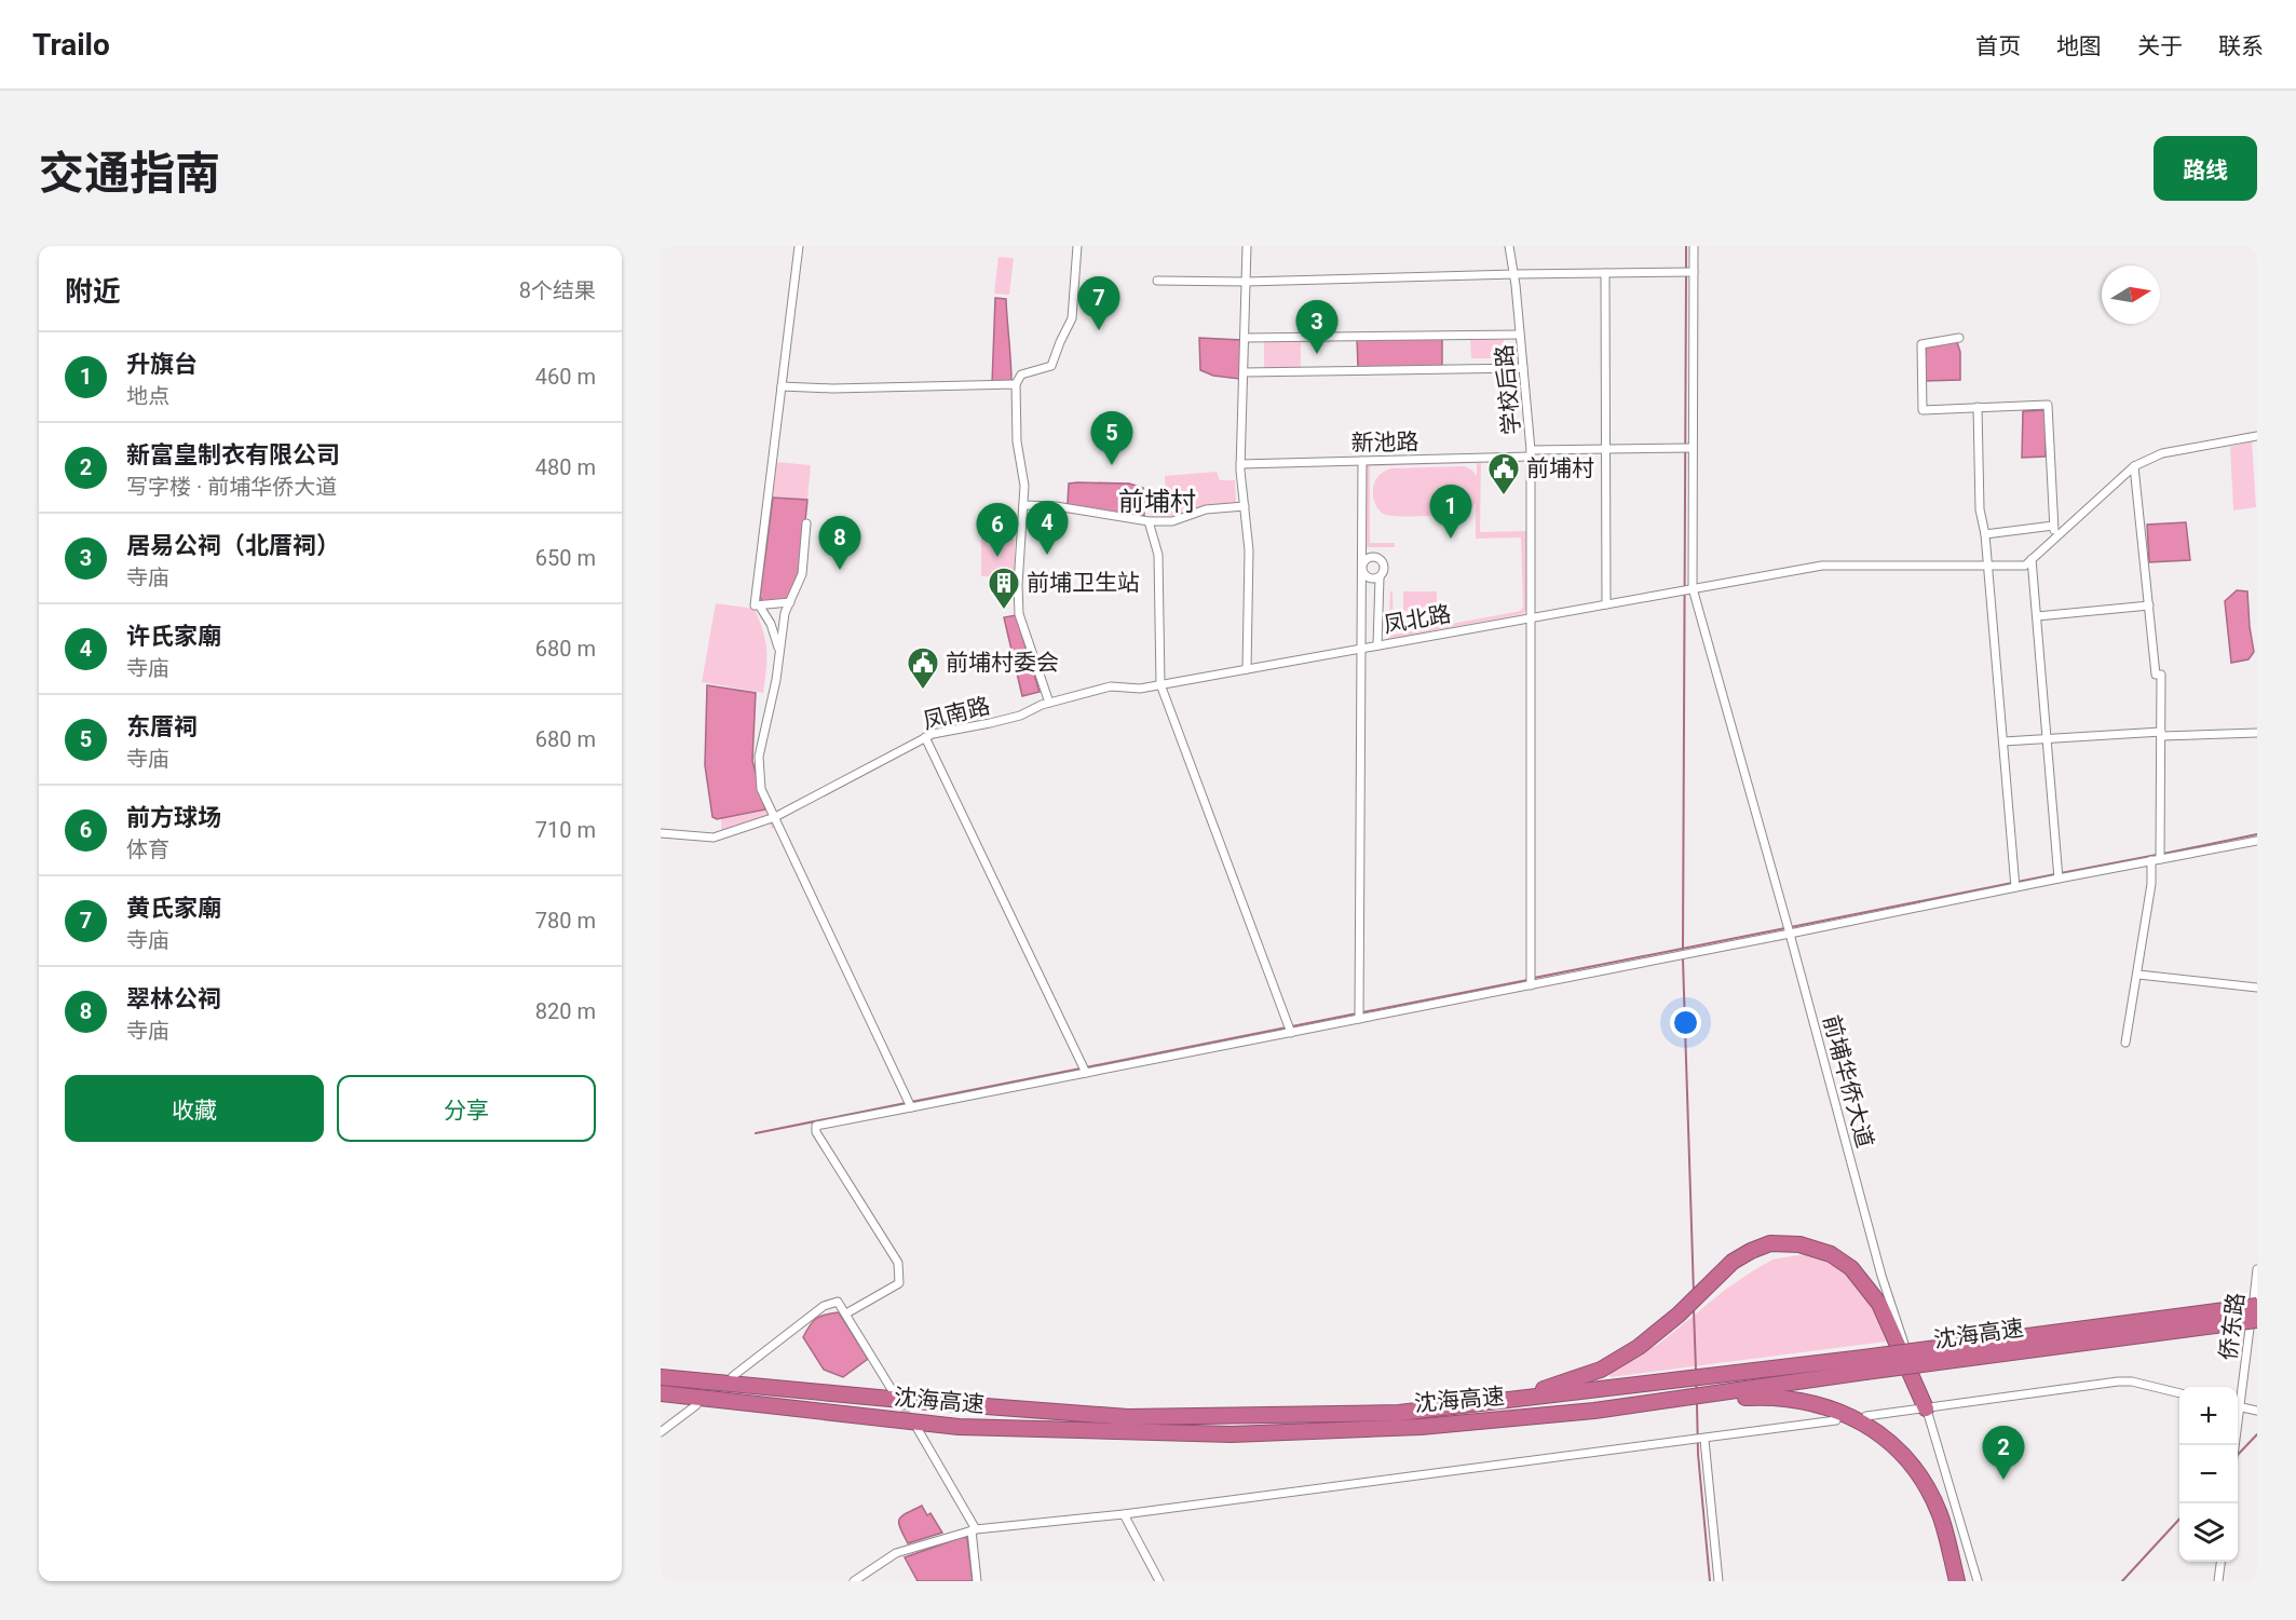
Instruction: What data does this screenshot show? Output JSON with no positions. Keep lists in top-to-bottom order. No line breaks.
{"streets":{"highway":["沈海高速"],"street":["学校后路","新池路","凤北路","凤南路","前埔华侨大道","侨东路"]},"crossings":[["学校后路","新池路"],["学校后路","凤北路"],["新池路","前埔华侨大道"],["凤北路","凤南路"],["凤北路","前埔华侨大道"]],"districts":["前埔村"],"places":{"public building":["前埔村","前埔村委会"],"building":["前埔卫生站"]},"north":"right","page":{"header":"Trailo","nav":["首页","地图","关于","联系"],"title":"交通指南","buttons":["路线",["收藏","分享"]],"heading":["附近","8个结果"],"pins":["7","3","5","1","4","6","8","2"],"list":[{"mark":"1","name":"升旗台","note":"地点","value":"460 m"},{"mark":"2","name":"新富皇制衣有限公司","note":"写字楼 · 前埔华侨大道","value":"480 m"},{"mark":"3","name":"居易公祠（北厝祠）","note":"寺庙","value":"650 m"},{"mark":"4","name":"许氏家廟","note":"寺庙","value":"680 m"},{"mark":"5","name":"东厝祠","note":"寺庙","value":"680 m"},{"mark":"6","name":"前方球场","note":"体育","value":"710 m"},{"mark":"7","name":"黄氏家廟","note":"寺庙","value":"780 m"},{"mark":"8","name":"翠林公祠","note":"寺庙","value":"820 m"}],"map_buttons":["+","−"]}}
